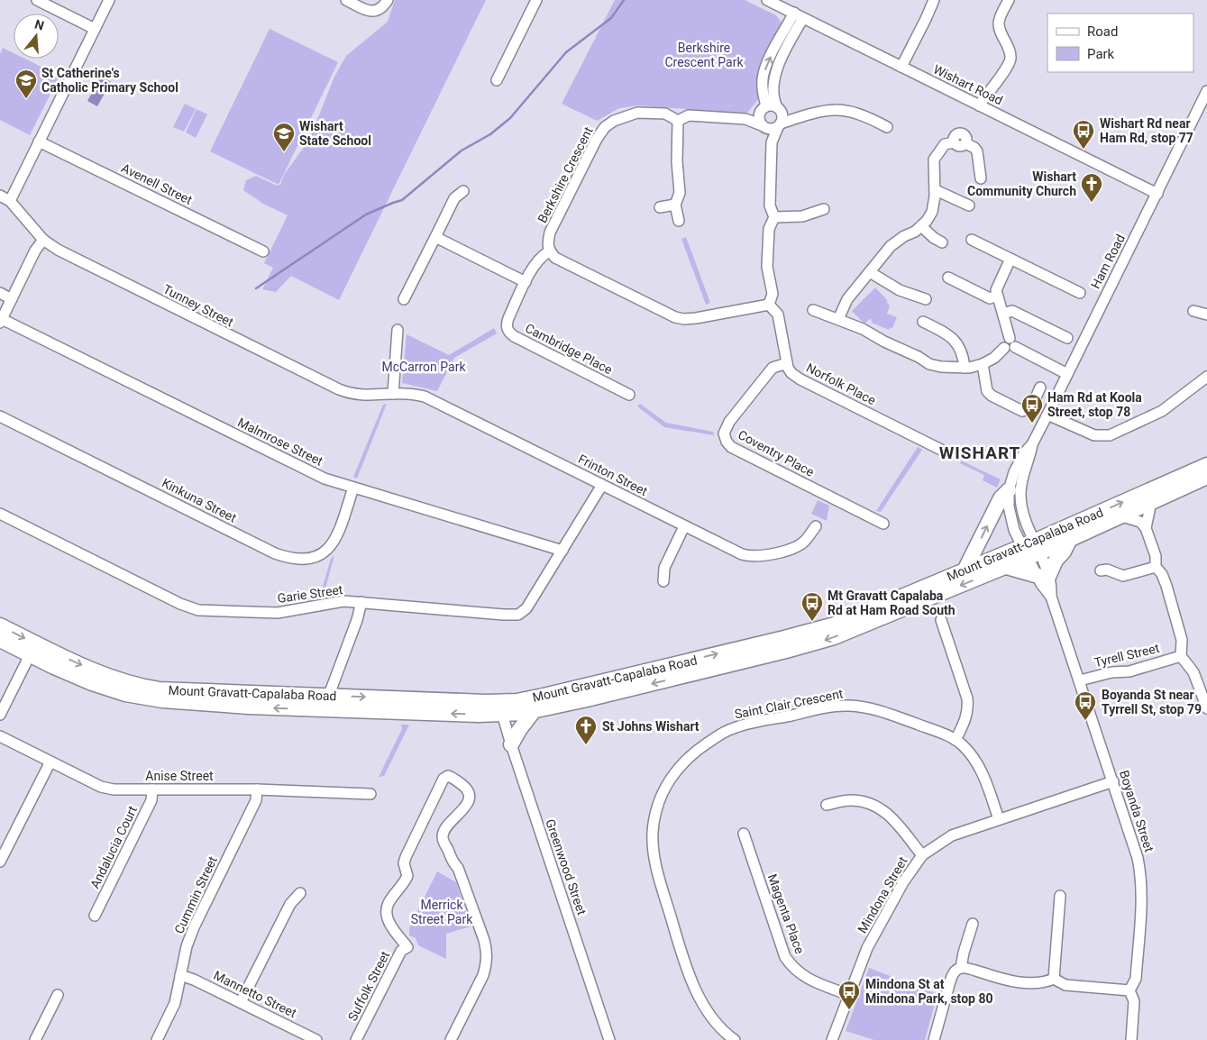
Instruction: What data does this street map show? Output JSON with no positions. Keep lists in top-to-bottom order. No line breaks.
{"streets":{"highway":["Mount Gravatt-Capalaba Road"],"street":["Wishart Road","Berkshire Crescent","Avenell Street","Ham Road","Tunney Street","Cambridge Place","Norfolk Place","Malmrose Street","Coventry Place","Frinton Street","Kinkuna Street","Garie Street","Tyrell Street","Saint Clair Crescent","Anise Street","Boyanda Street","Andalucia Court","Greenwood Street","Cummin Street","Mindona Street","Magenta Place","Suffolk Street","Mannetto Street"]},"crossings":[["Wishart Road","Ham Road"],["Berkshire Crescent","Cambridge Place"],["Ham Road","Mount Gravatt-Capalaba Road"],["Ham Road","Boyanda Street"],["Tunney Street","Frinton Street"],["Norfolk Place","Coventry Place"],["Malmrose Street","Kinkuna Street"],["Malmrose Street","Garie Street"],["Frinton Street","Garie Street"],["Mount Gravatt-Capalaba Road","Boyanda Street"],["Mount Gravatt-Capalaba Road","Greenwood Street"],["Tyrell Street","Boyanda Street"],["Saint Clair Crescent","Mindona Street"],["Anise Street","Andalucia Court"],["Anise Street","Cummin Street"],["Boyanda Street","Mindona Street"],["Cummin Street","Mannetto Street"],["Mindona Street","Magenta Place"]],"districts":["WISHART"],"parks":["Berkshire Crescent Park","McCarron Park","Merrick Street Park"],"places":{"school or university":["St Catherine's Catholic Primary School","Wishart State School"],"bus stop":["Wishart Rd near Ham Rd, stop 77","Ham Rd at Koola Street, stop 78","Mt Gravatt Capalaba Rd at Ham Road South","Boyanda St near Tyrrell St, stop 79","Mindona St at Mindona Park, stop 80"],"church":["Wishart Community Church","St Johns Wishart"]},"legend":["Road","Park"],"north":"top"}
